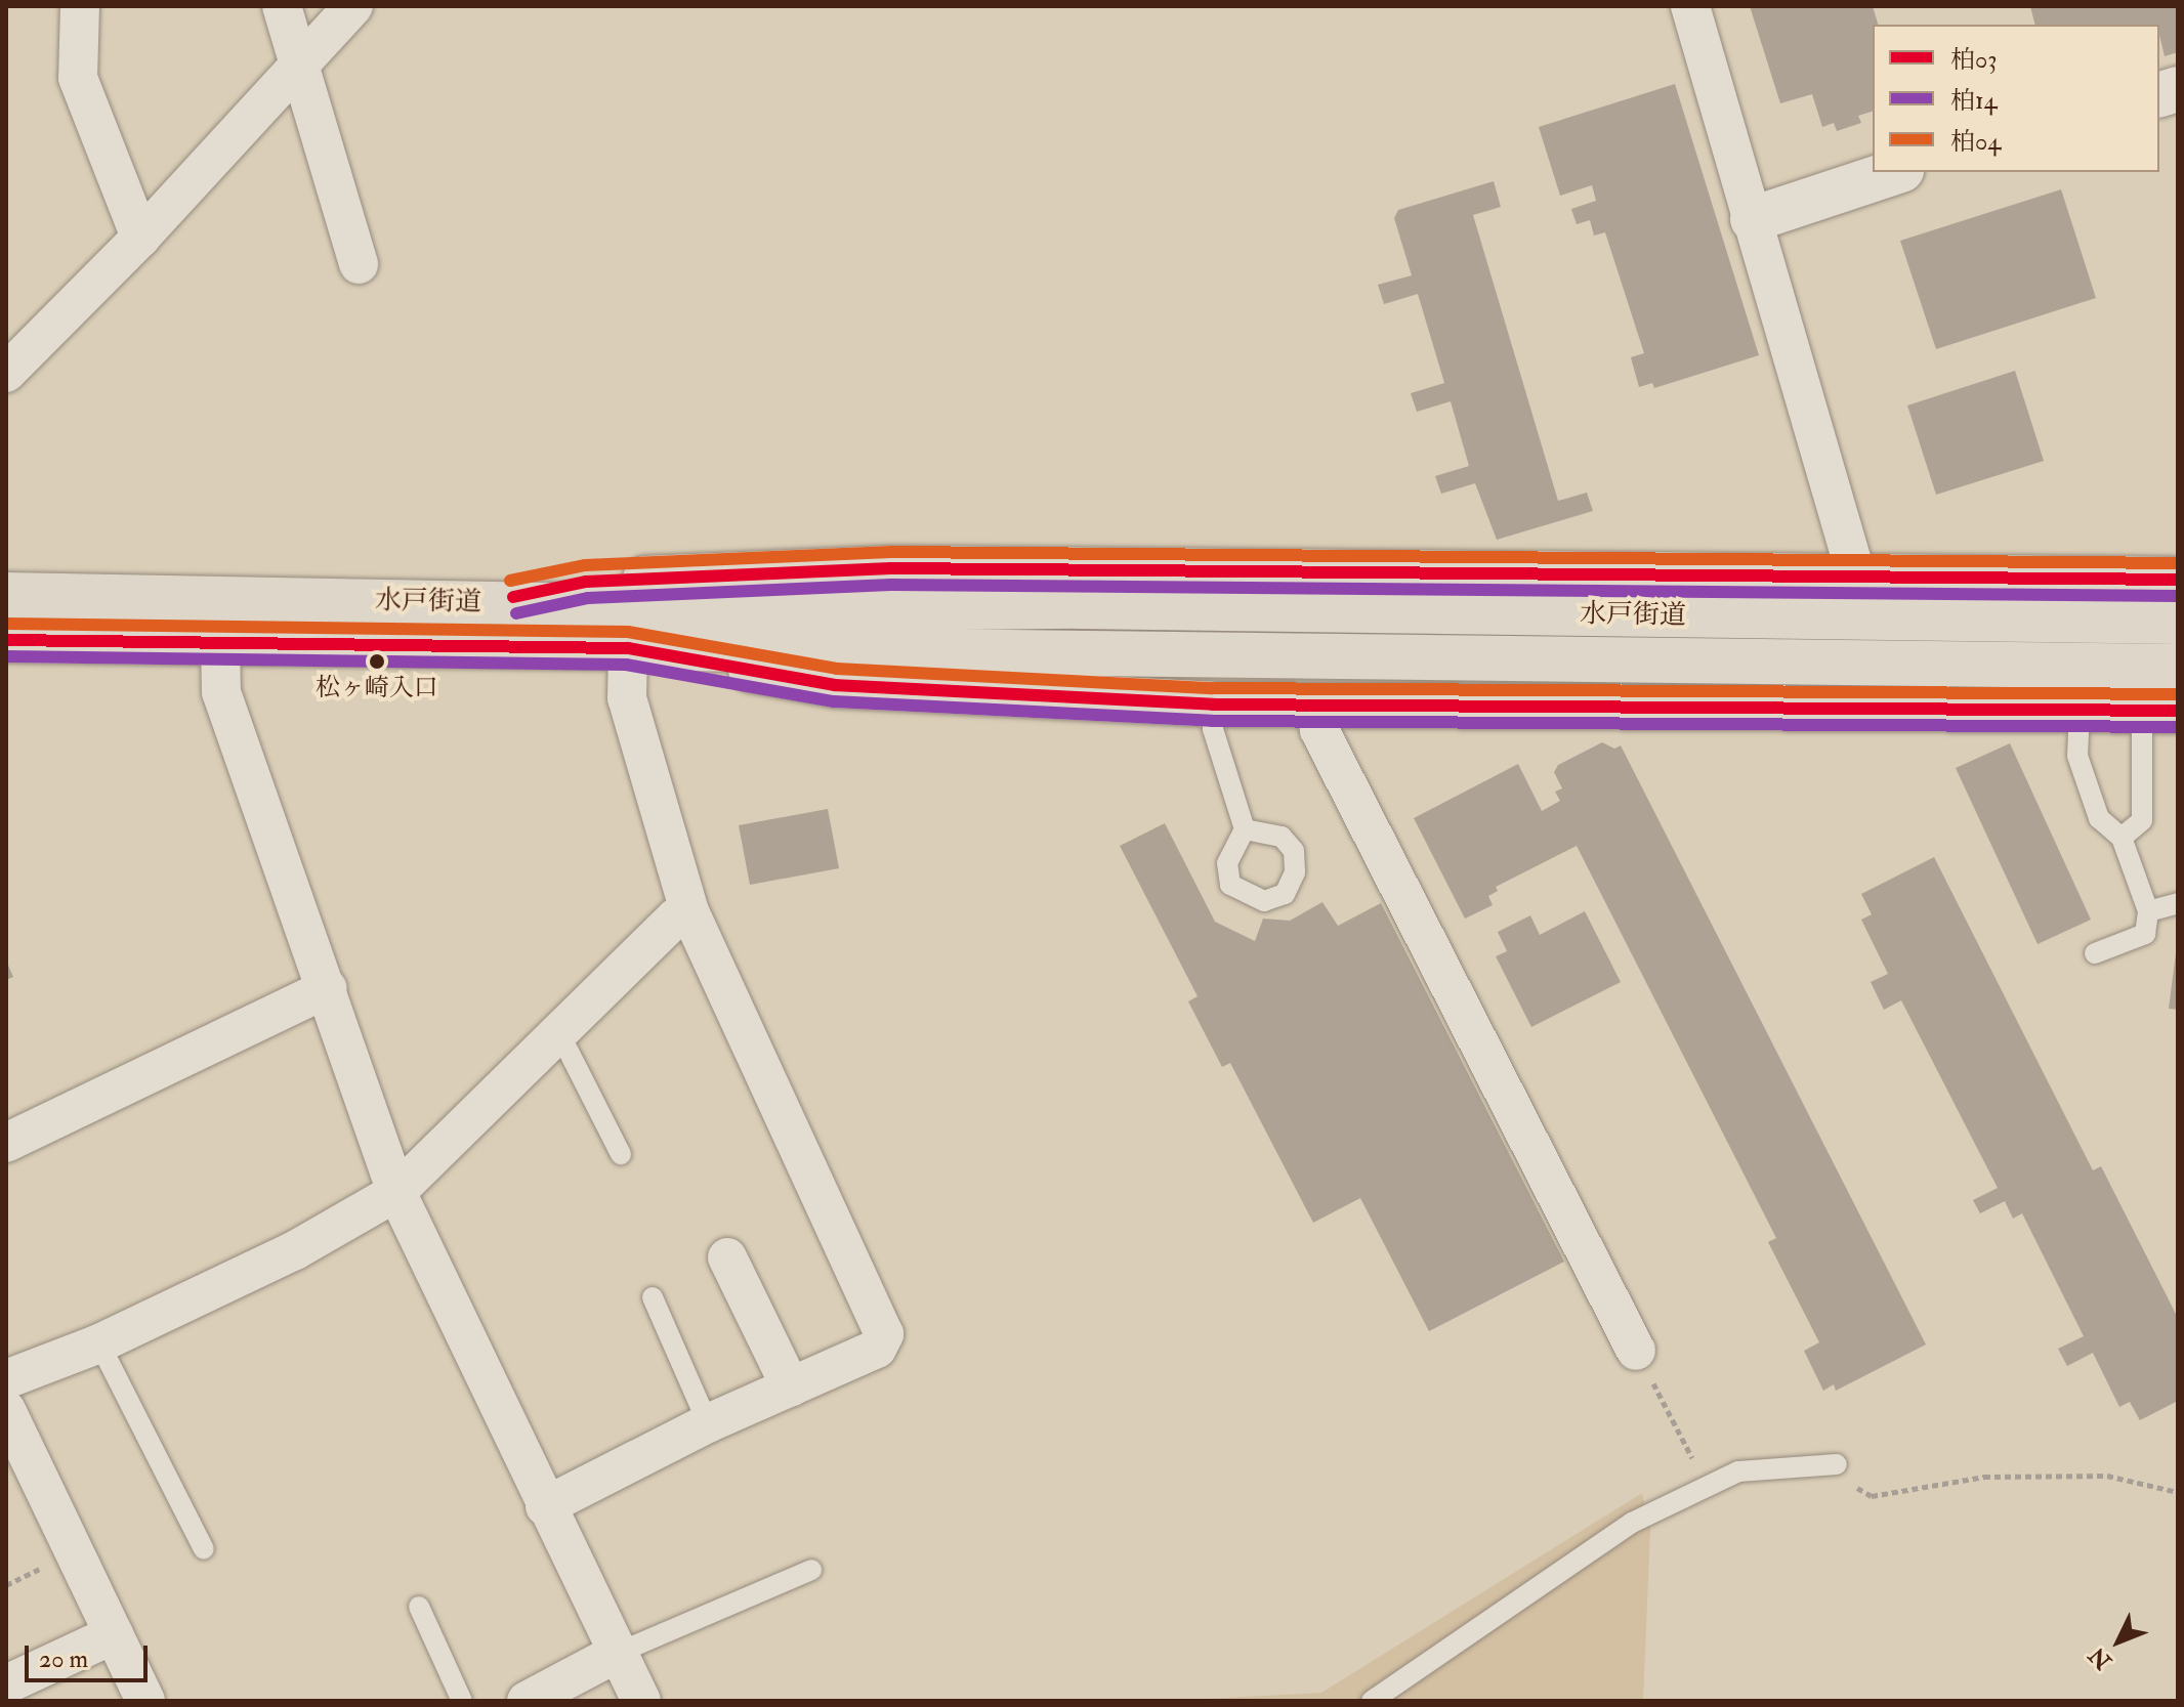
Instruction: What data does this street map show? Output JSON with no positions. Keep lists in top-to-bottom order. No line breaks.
{"streets":{"highway":["水戸街道"]},"places":["松ヶ崎入口"],"lines":["transit line 柏04","transit line 柏03","transit line 柏14"],"legend":["柏03","柏14","柏04"],"scale_bar":"20 m","north":"bottom left"}
